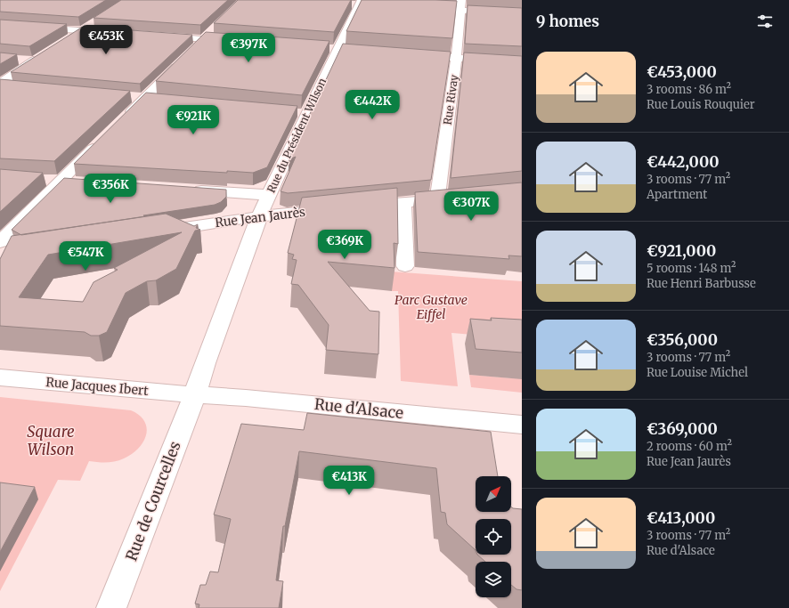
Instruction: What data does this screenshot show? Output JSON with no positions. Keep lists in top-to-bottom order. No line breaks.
{"streets":{"street":["Rue Rivay","Rue du Président Wilson","Rue Jean Jaurès","Rue Jacques Ibert","Rue d'Alsace","Rue de Courcelles"]},"crossings":[["Rue Rivay","Rue Jean Jaurès"],["Rue du Président Wilson","Rue Jean Jaurès"],["Rue du Président Wilson","Rue Jacques Ibert"],["Rue du Président Wilson","Rue d'Alsace"],["Rue du Président Wilson","Rue de Courcelles"],["Rue Jacques Ibert","Rue d'Alsace"],["Rue Jacques Ibert","Rue de Courcelles"],["Rue d'Alsace","Rue de Courcelles"]],"parks":["Parc Gustave Eiffel","Square Wilson"],"north":"top right","page":{"heading":"9 homes","price":["€453K","€397K","€442K","€921K","€356K","€307K","€369K","€547K","€413K"],"list":[{"name":"€453,000","note":"3 rooms · 86 m² · Rue Louis Rouquier"},{"name":"€442,000","note":"3 rooms · 77 m² · Apartment"},{"name":"€921,000","note":"5 rooms · 148 m² · Rue Henri Barbusse"},{"name":"€356,000","note":"3 rooms · 77 m² · Rue Louise Michel"},{"name":"€369,000","note":"2 rooms · 60 m² · Rue Jean Jaurès"},{"name":"€413,000","note":"3 rooms · 77 m² · Rue d'Alsace"}]}}
